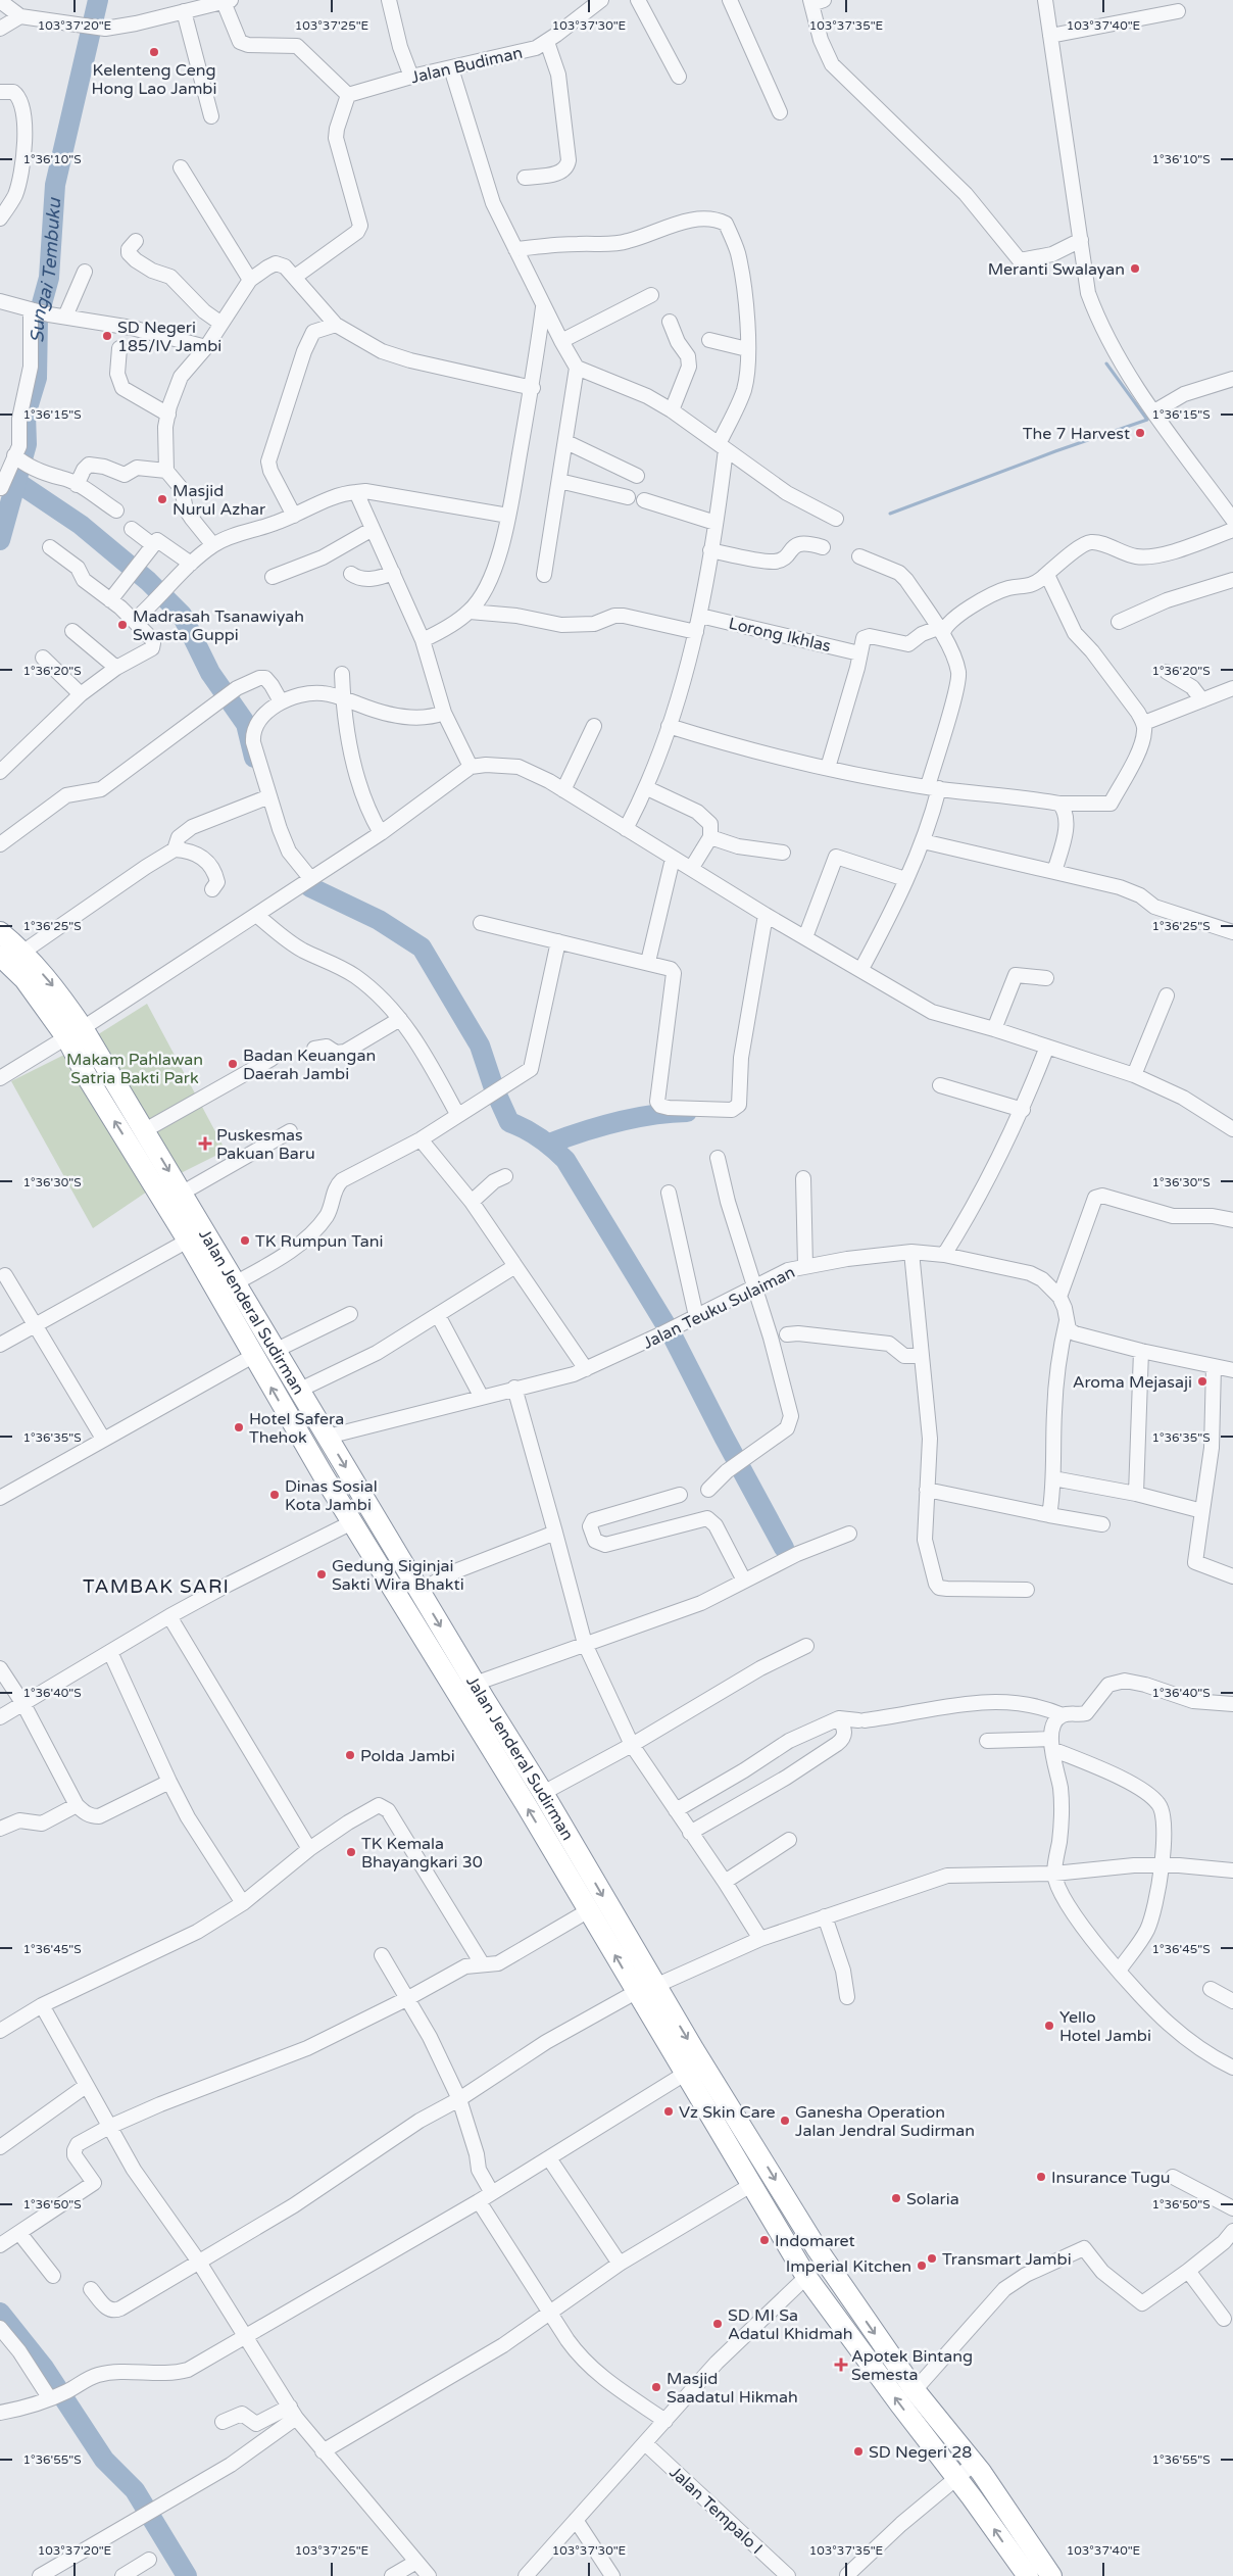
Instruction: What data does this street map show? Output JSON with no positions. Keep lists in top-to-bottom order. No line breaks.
{"streets":{"highway":["Jalan Jenderal Sudirman"],"street":["Jalan Budiman","Lorong Ikhlas","Jalan Teuku Sulaiman","Jalan Tempalo I"]},"crossings":[["Jalan Teuku Sulaiman","Jalan Jenderal Sudirman"]],"districts":["TAMBAK SARI"],"water":["Sungai Tembuku"],"parks":["Makam Pahlawan Satria Bakti Park"],"places":{"other":["Kelenteng Ceng Hong Lao Jambi","Meranti Swalayan","SD Negeri 185/IV Jambi","The 7 Harvest","Masjid Nurul Azhar","Madrasah Tsanawiyah Swasta Guppi","Badan Keuangan Daerah Jambi","TK Rumpun Tani","Aroma Mejasaji","Hotel Safera Thehok","Dinas Sosial Kota Jambi","Gedung Siginjai Sakti Wira Bhakti","Polda Jambi","TK Kemala Bhayangkari 30","Yello Hotel Jambi","Vz Skin Care","Ganesha Operation Jalan Jendral Sudirman","Insurance Tugu","Solaria","Indomaret","Transmart Jambi","Imperial Kitchen","SD MI Sa Adatul Khidmah","Masjid Saadatul Hikmah","SD Negeri 28"],"health":["Puskesmas Pakuan Baru","Apotek Bintang Semesta"]},"coordinates":["103°37'20\"E","103°37'25\"E","103°37'30\"E","103°37'35\"E","103°37'40\"E","1°36'10\"S","1°36'15\"S","1°36'20\"S","1°36'25\"S","1°36'30\"S","1°36'35\"S","1°36'40\"S","1°36'45\"S","1°36'50\"S","1°36'55\"S"]}
